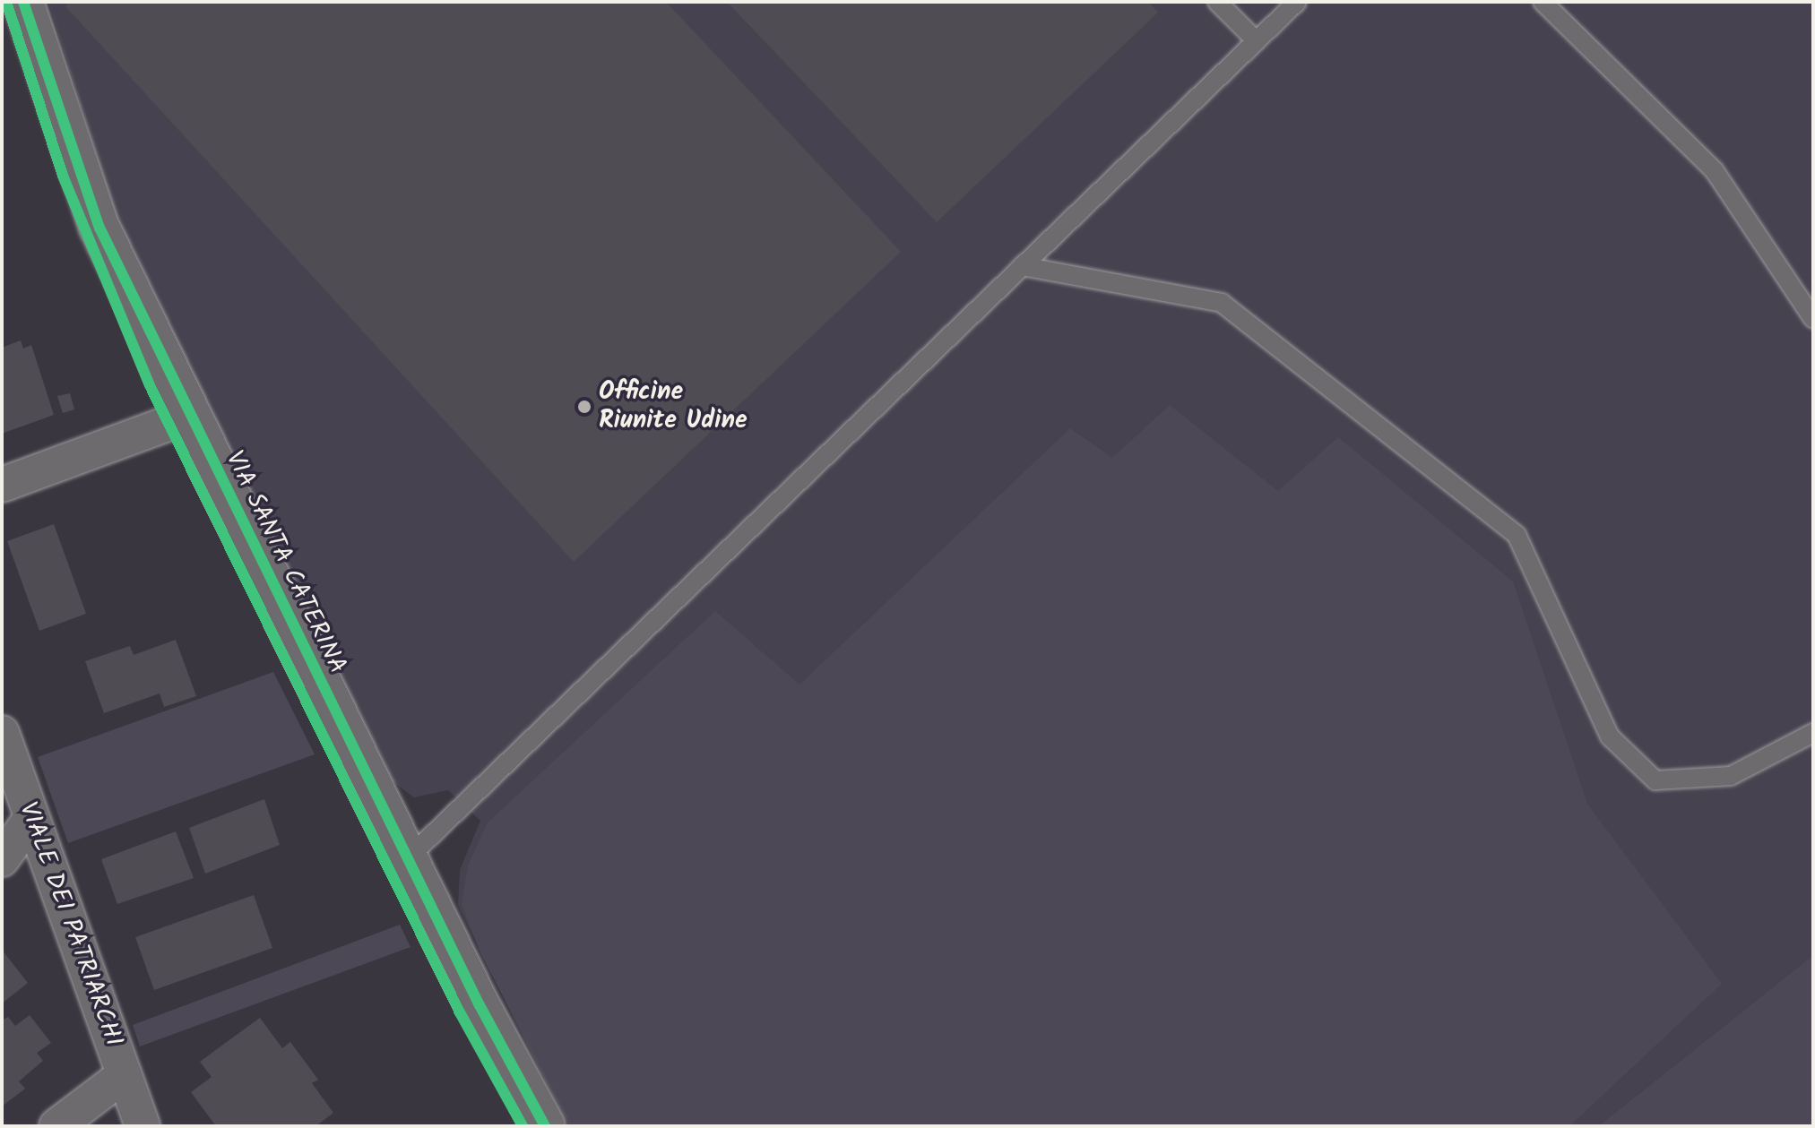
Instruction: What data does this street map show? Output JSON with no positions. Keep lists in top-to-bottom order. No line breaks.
{"streets":{"street":["VIA SANTA CATERINA","VIALE DEI PATRIARCHI"]},"places":["Officine Riunite Udine"]}
